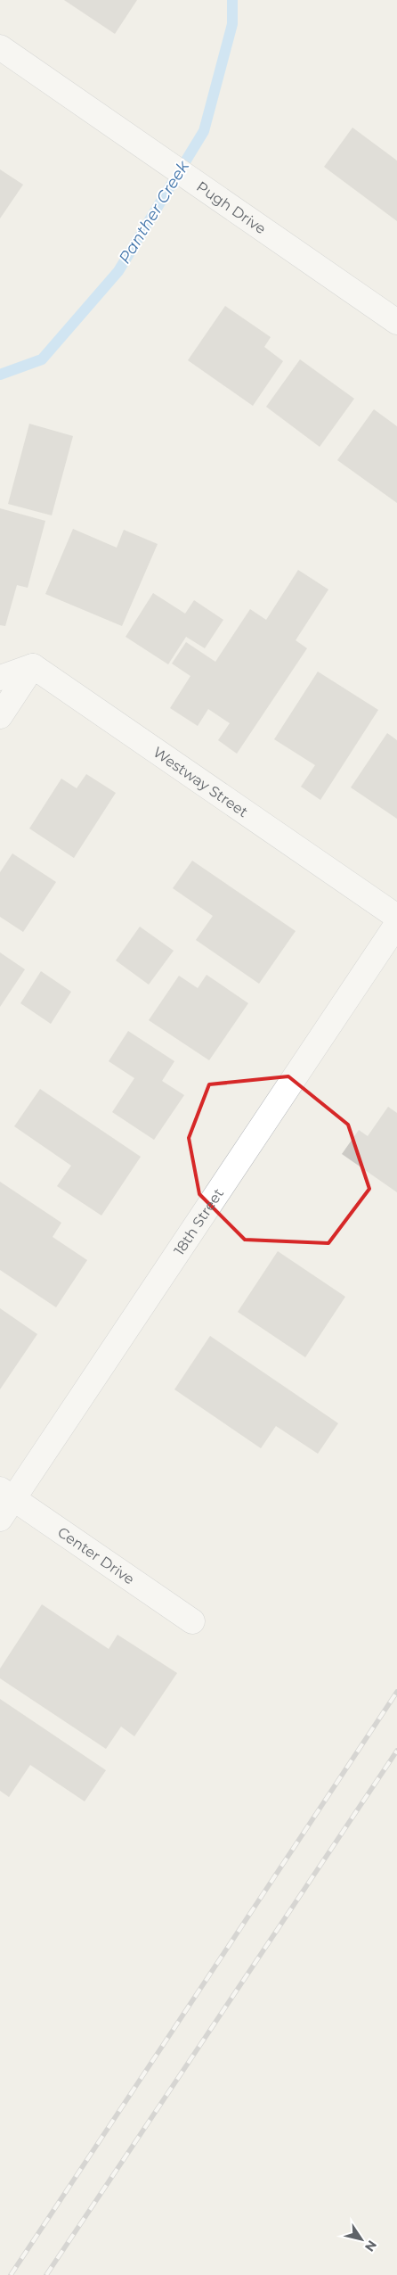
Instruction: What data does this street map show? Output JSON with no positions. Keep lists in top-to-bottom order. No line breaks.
{"streets":{"street":["Pugh Drive","Westway Street","18th Street","Center Drive"]},"crossings":[["18th Street","Center Drive"]],"water":["Panther Creek"],"north":"bottom right"}
